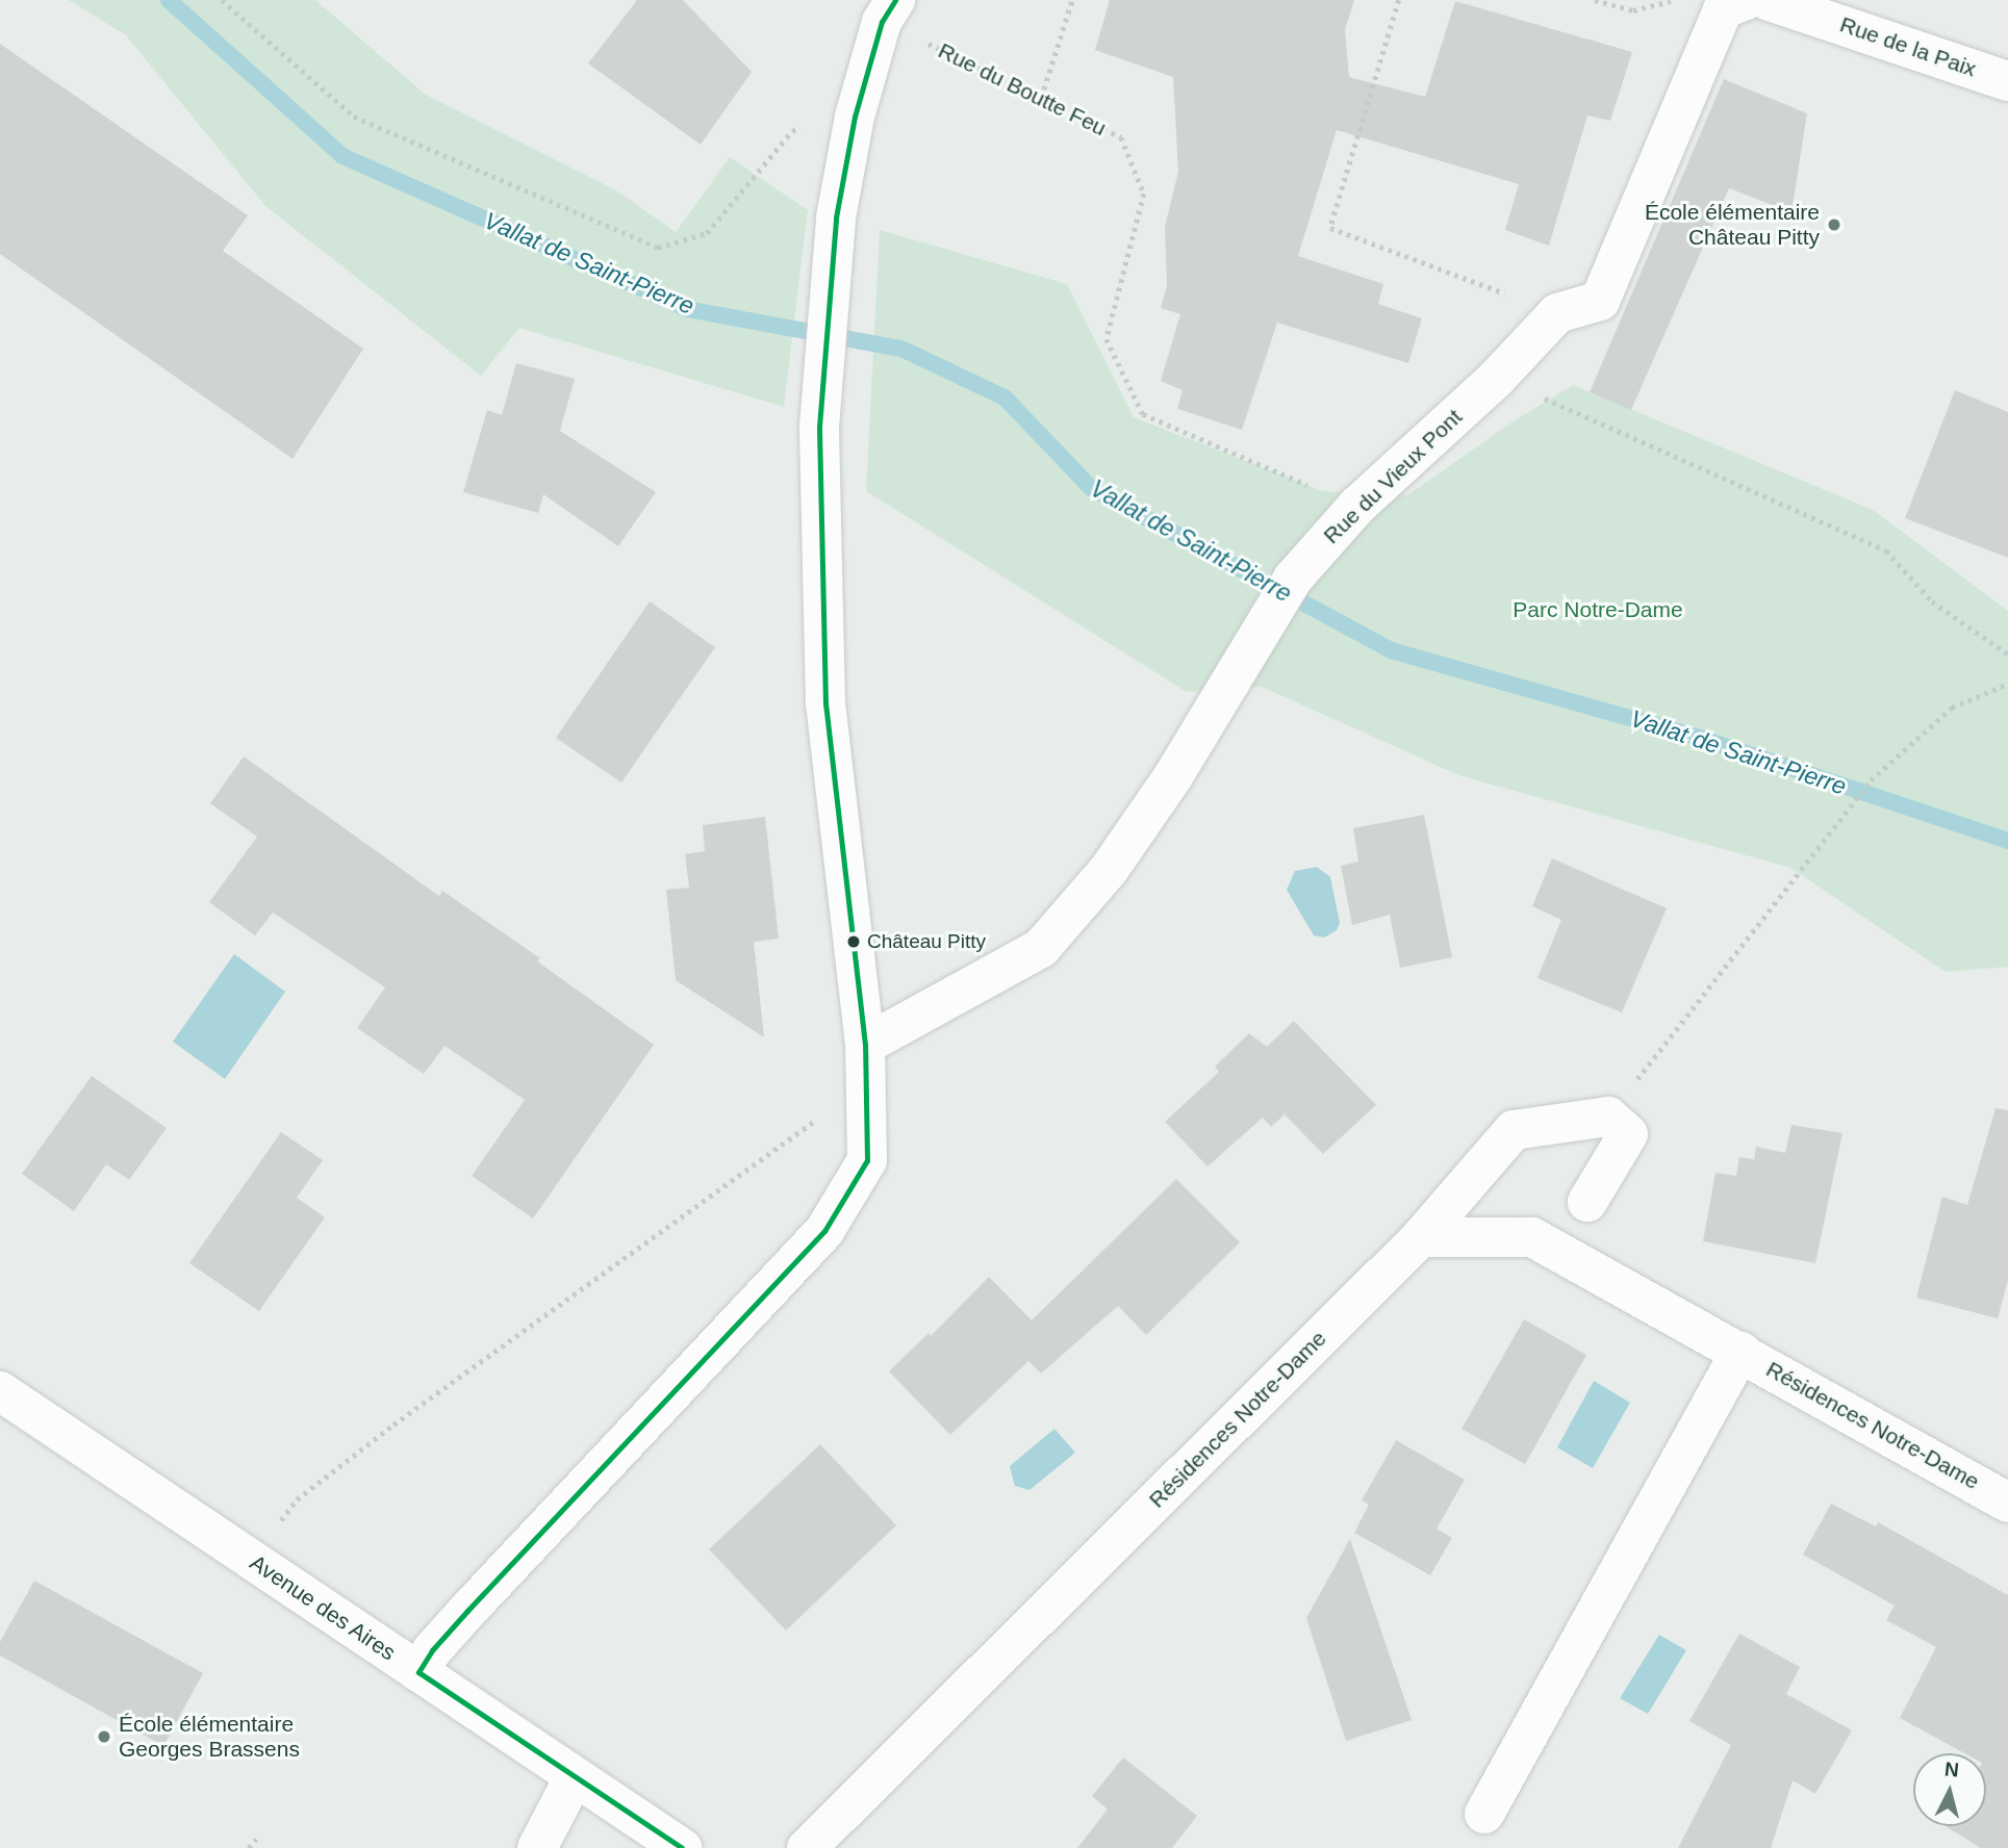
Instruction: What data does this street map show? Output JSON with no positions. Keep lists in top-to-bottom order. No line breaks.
{"streets":{"street":["Rue de la Paix","Rue du Vieux Pont","Résidences Notre-Dame","Avenue des Aires"],"path":["Rue du Boutte Feu"]},"crossings":[["Rue du Boutte Feu","Rue du Vieux Pont"]],"water":["Vallat de Saint-Pierre"],"parks":["Parc Notre-Dame"],"places":["École élémentaire Château Pitty","Château Pitty","École élémentaire Georges Brassens"],"north":"top"}
